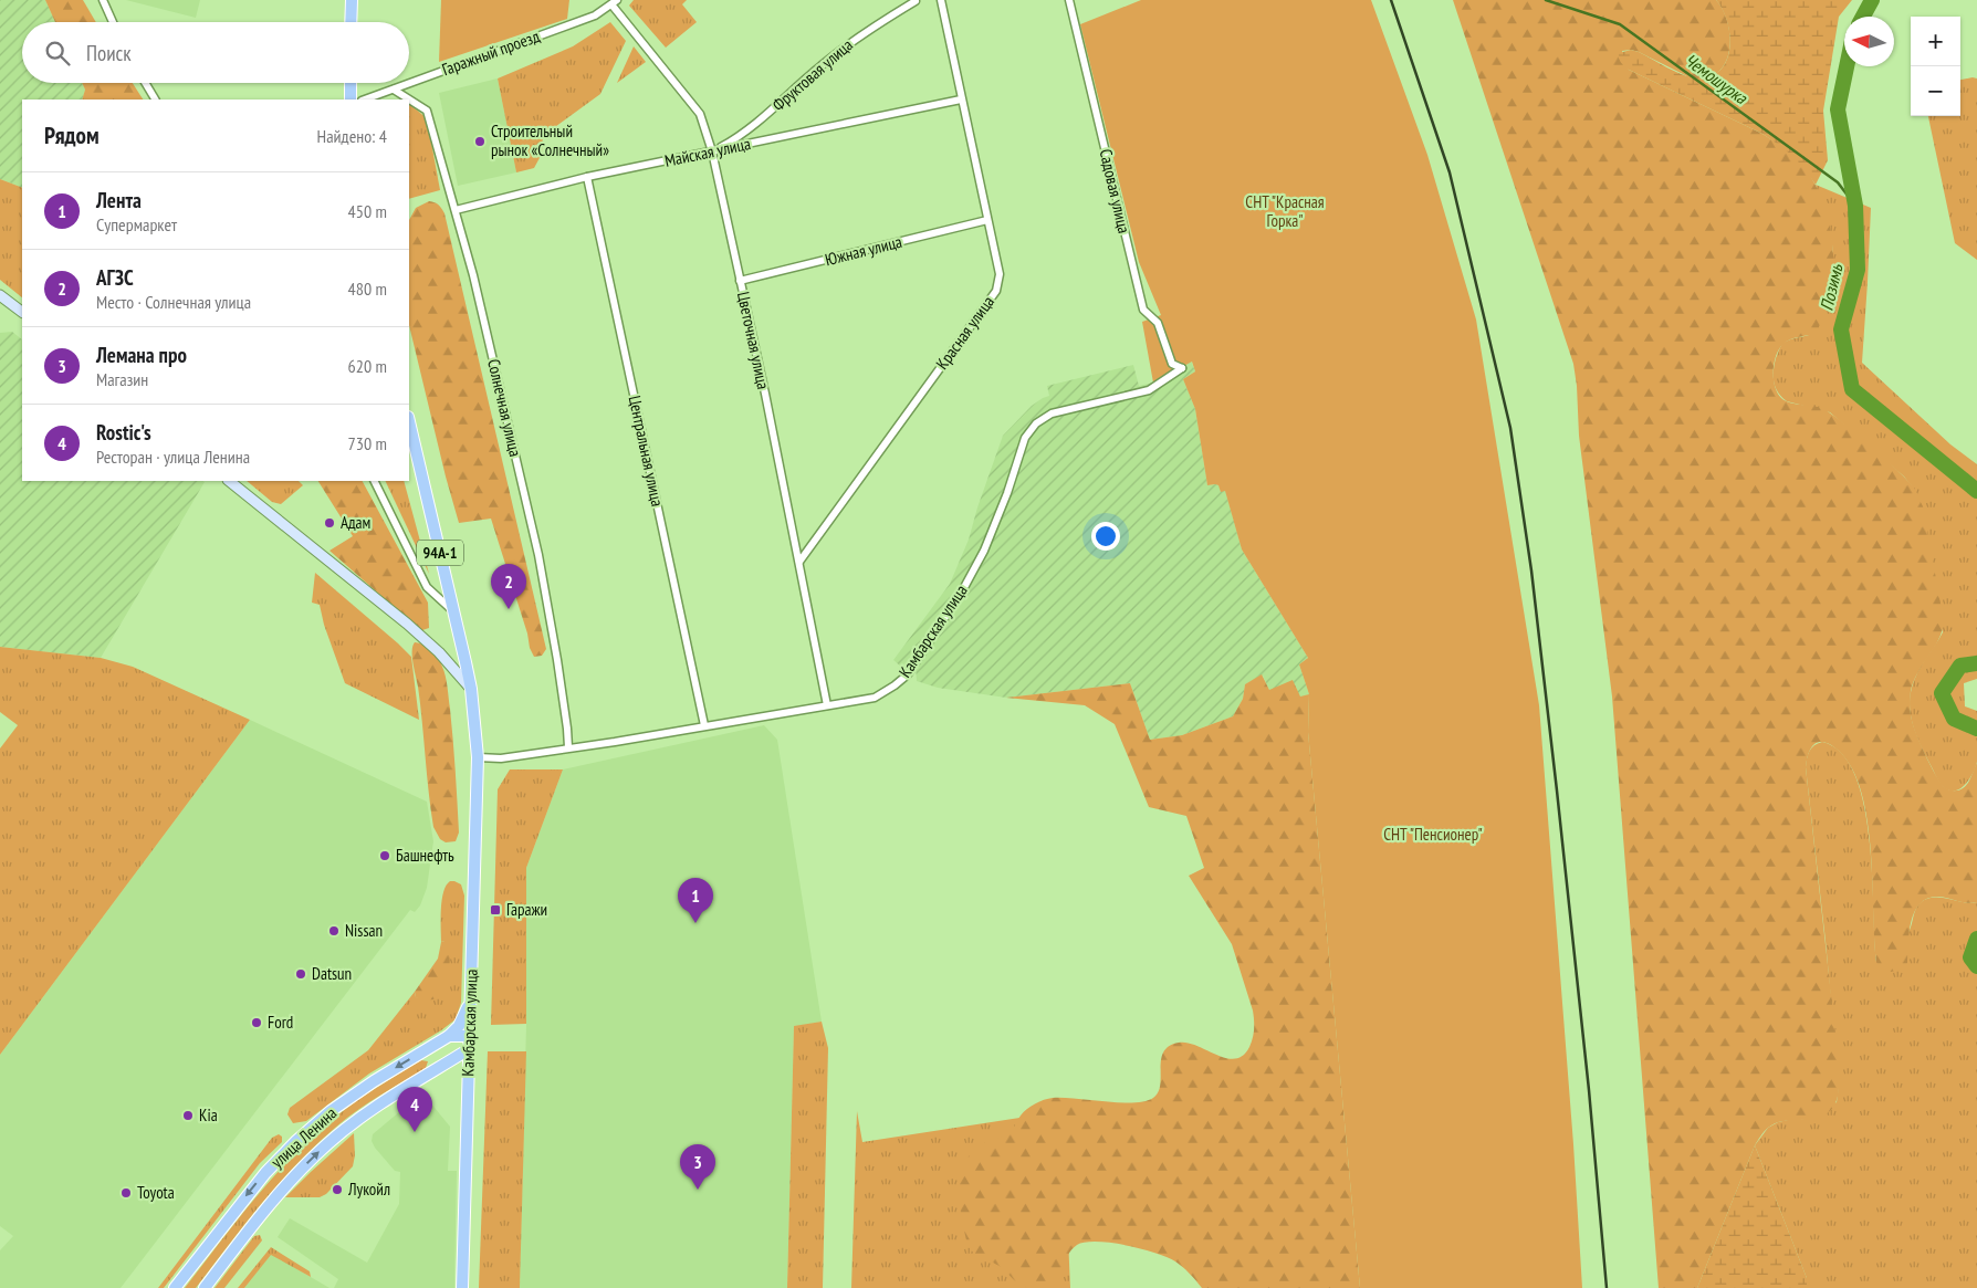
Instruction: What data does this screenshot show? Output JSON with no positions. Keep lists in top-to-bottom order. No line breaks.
{"streets":{"main road":["94А-1","Камбарская улица","улица Ленина"],"street":["Гаражный проезд","Фруктовая улица","Майская улица","Садовая улица","Южная улица","Красная улица","Цветочная улица","Солнечная улица","Центральная улица"]},"crossings":[["Гаражный проезд","Цветочная улица"],["Гаражный проезд","Солнечная улица"],["Фруктовая улица","Майская улица"],["Фруктовая улица","Цветочная улица"],["Майская улица","Красная улица"],["Майская улица","Цветочная улица"],["Майская улица","Солнечная улица"],["Майская улица","Центральная улица"],["Садовая улица","Камбарская улица"],["Южная улица","Красная улица"],["Южная улица","Цветочная улица"],["Красная улица","Цветочная улица"],["Цветочная улица","Камбарская улица"],["Солнечная улица","Камбарская улица"],["Центральная улица","Камбарская улица"],["94А-1","Камбарская улица"],["Камбарская улица","улица Ленина"]],"water":["Чемошурка","Позимь"],"parks":["СНТ \"Красная Горка\"","СНТ \"Пенсионер\""],"places":{"other":["Строительный рынок «Солнечный»","Адам","Башнефть","Nissan","Datsun","Ford","Kia","Лукойл","Toyota"],"transit":["Гаражи"]},"north":"left","page":{"map_buttons":["+","−"],"search":"Поиск","heading":["Рядом","Найдено: 4"],"list":[{"mark":"1","name":"Лента","note":"Супермаркет","value":"450 m"},{"mark":"2","name":"АГЗС","note":"Место · Солнечная улица","value":"480 m"},{"mark":"3","name":"Лемана про","note":"Магазин","value":"620 m"},{"mark":"4","name":"Rostic's","note":"Ресторан · улица Ленина","value":"730 m"}],"pins":["2","1","4","3"]}}
